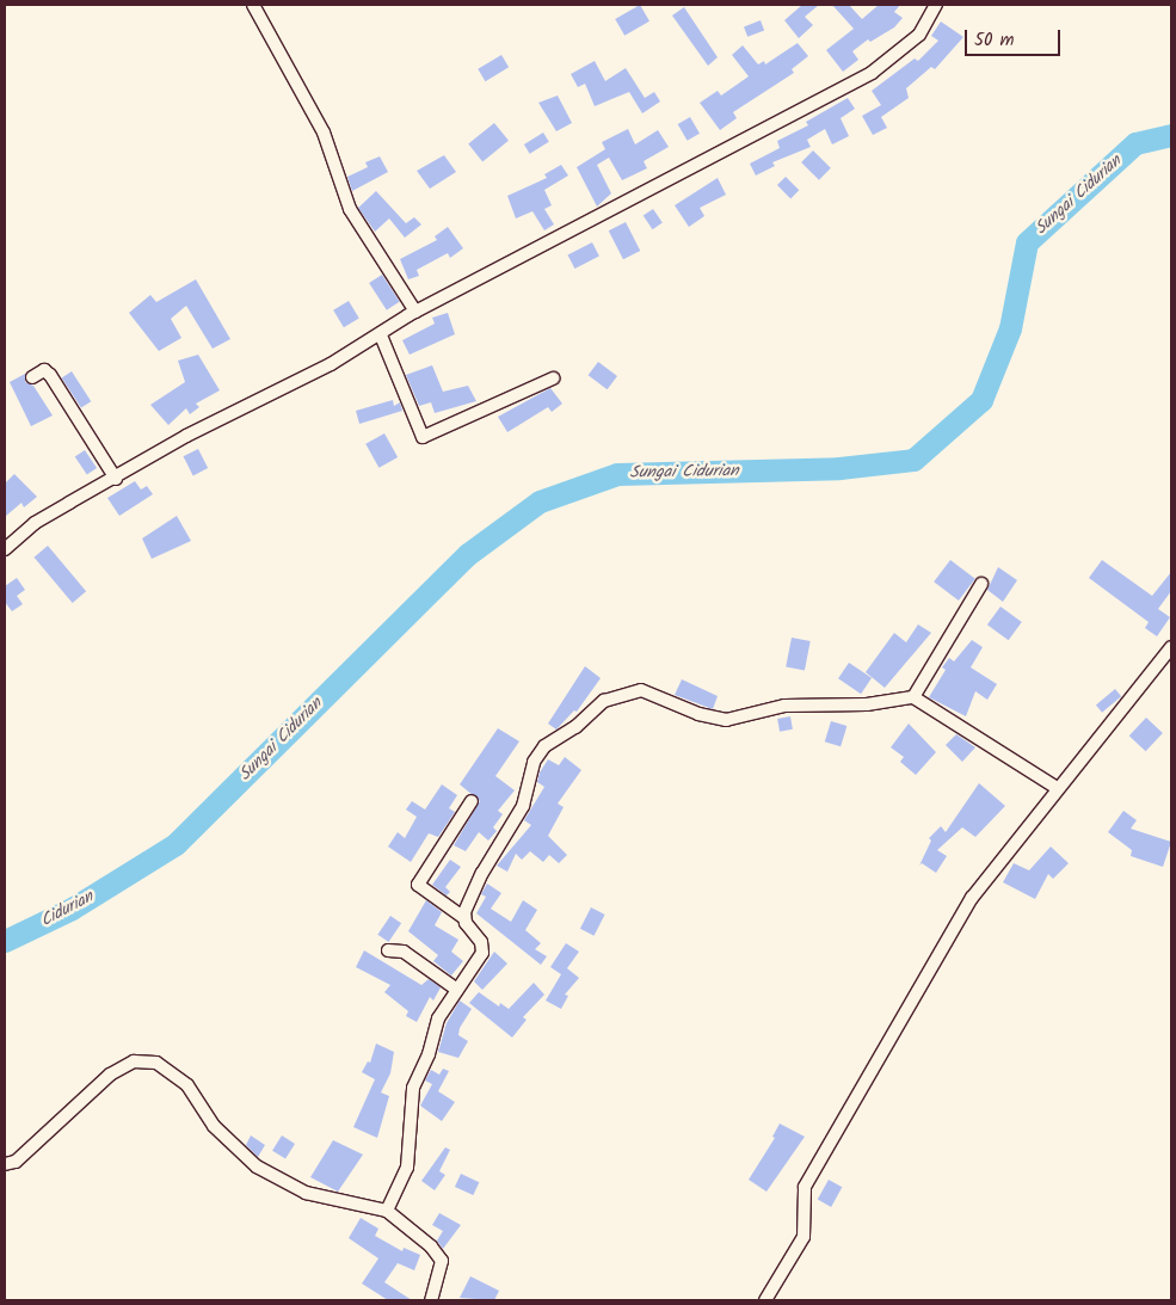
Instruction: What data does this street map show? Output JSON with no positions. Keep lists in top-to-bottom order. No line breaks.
{"water":["Sungai Cidurian","Cidurian"],"scale_bar":"50 m"}
